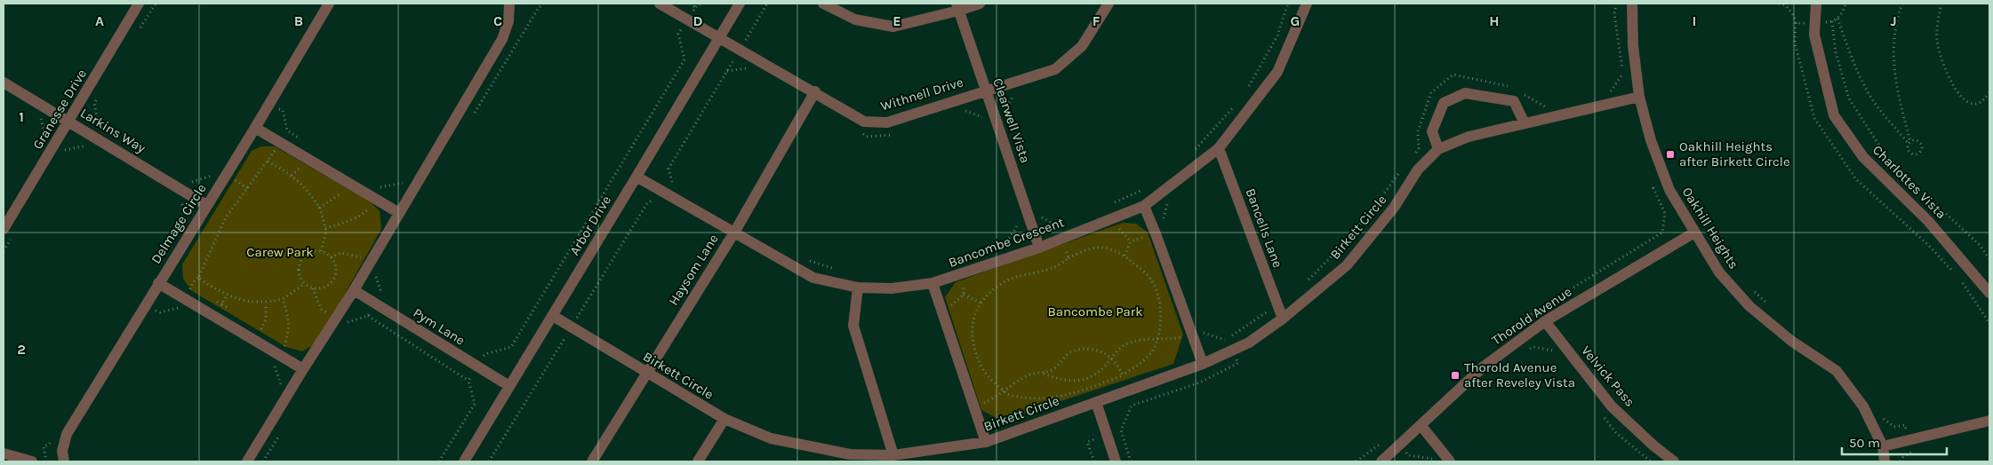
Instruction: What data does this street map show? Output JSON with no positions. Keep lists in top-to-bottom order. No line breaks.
{"streets":{"street":["Withnell Drive","Granesse Drive","Clearwell Vista","Larkins Way","Charlottes Vista","Delmage Circle","Arbor Drive","Birkett Circle","Bancells Lane","Oakhill Heights","Bancombe Crescent","Haysom Lane","Thorold Avenue","Pym Lane","Velvick Pass"]},"crossings":[["Withnell Drive","Clearwell Vista"],["Withnell Drive","Arbor Drive"],["Withnell Drive","Haysom Lane"],["Granesse Drive","Larkins Way"],["Clearwell Vista","Bancombe Crescent"],["Larkins Way","Delmage Circle"],["Arbor Drive","Birkett Circle"],["Arbor Drive","Bancombe Crescent"],["Arbor Drive","Pym Lane"],["Birkett Circle","Bancells Lane"],["Birkett Circle","Oakhill Heights"],["Birkett Circle","Haysom Lane"],["Bancells Lane","Bancombe Crescent"],["Oakhill Heights","Thorold Avenue"],["Bancombe Crescent","Haysom Lane"],["Thorold Avenue","Velvick Pass"]],"parks":["Carew Park","Bancombe Park"],"places":{"transit":["Oakhill Heights after Birkett Circle","Thorold Avenue after Reveley Vista"]},"scale_bar":"50 m","grid":{"columns":["A","B","C","D","E","F","G","H","I","J"],"rows":["1","2"]}}
